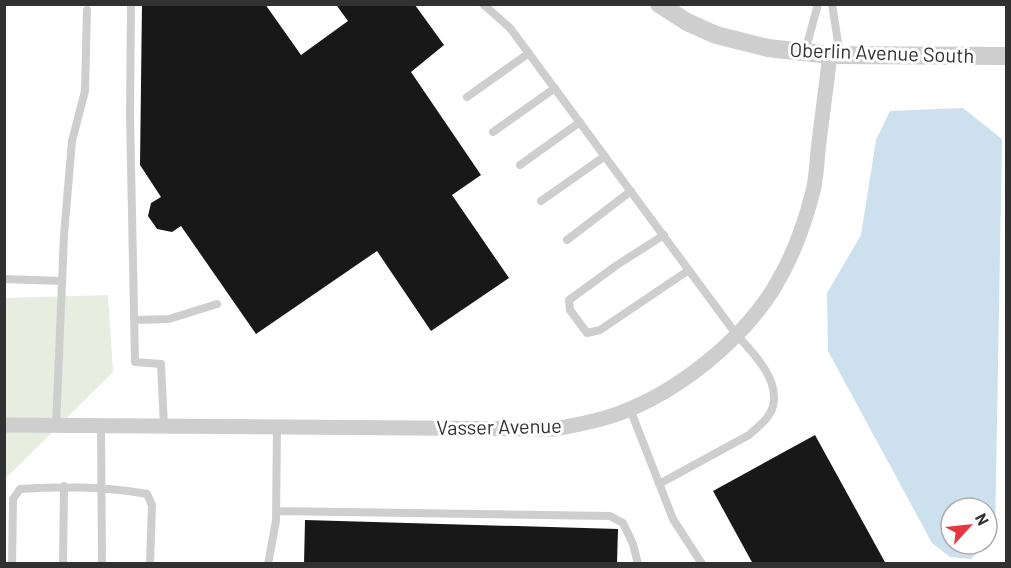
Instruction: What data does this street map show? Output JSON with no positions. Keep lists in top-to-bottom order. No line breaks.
{"streets":{"street":["Oberlin Avenue South","Vasser Avenue"]},"crossings":[["Oberlin Avenue South","Vasser Avenue"]],"north":"top right"}
